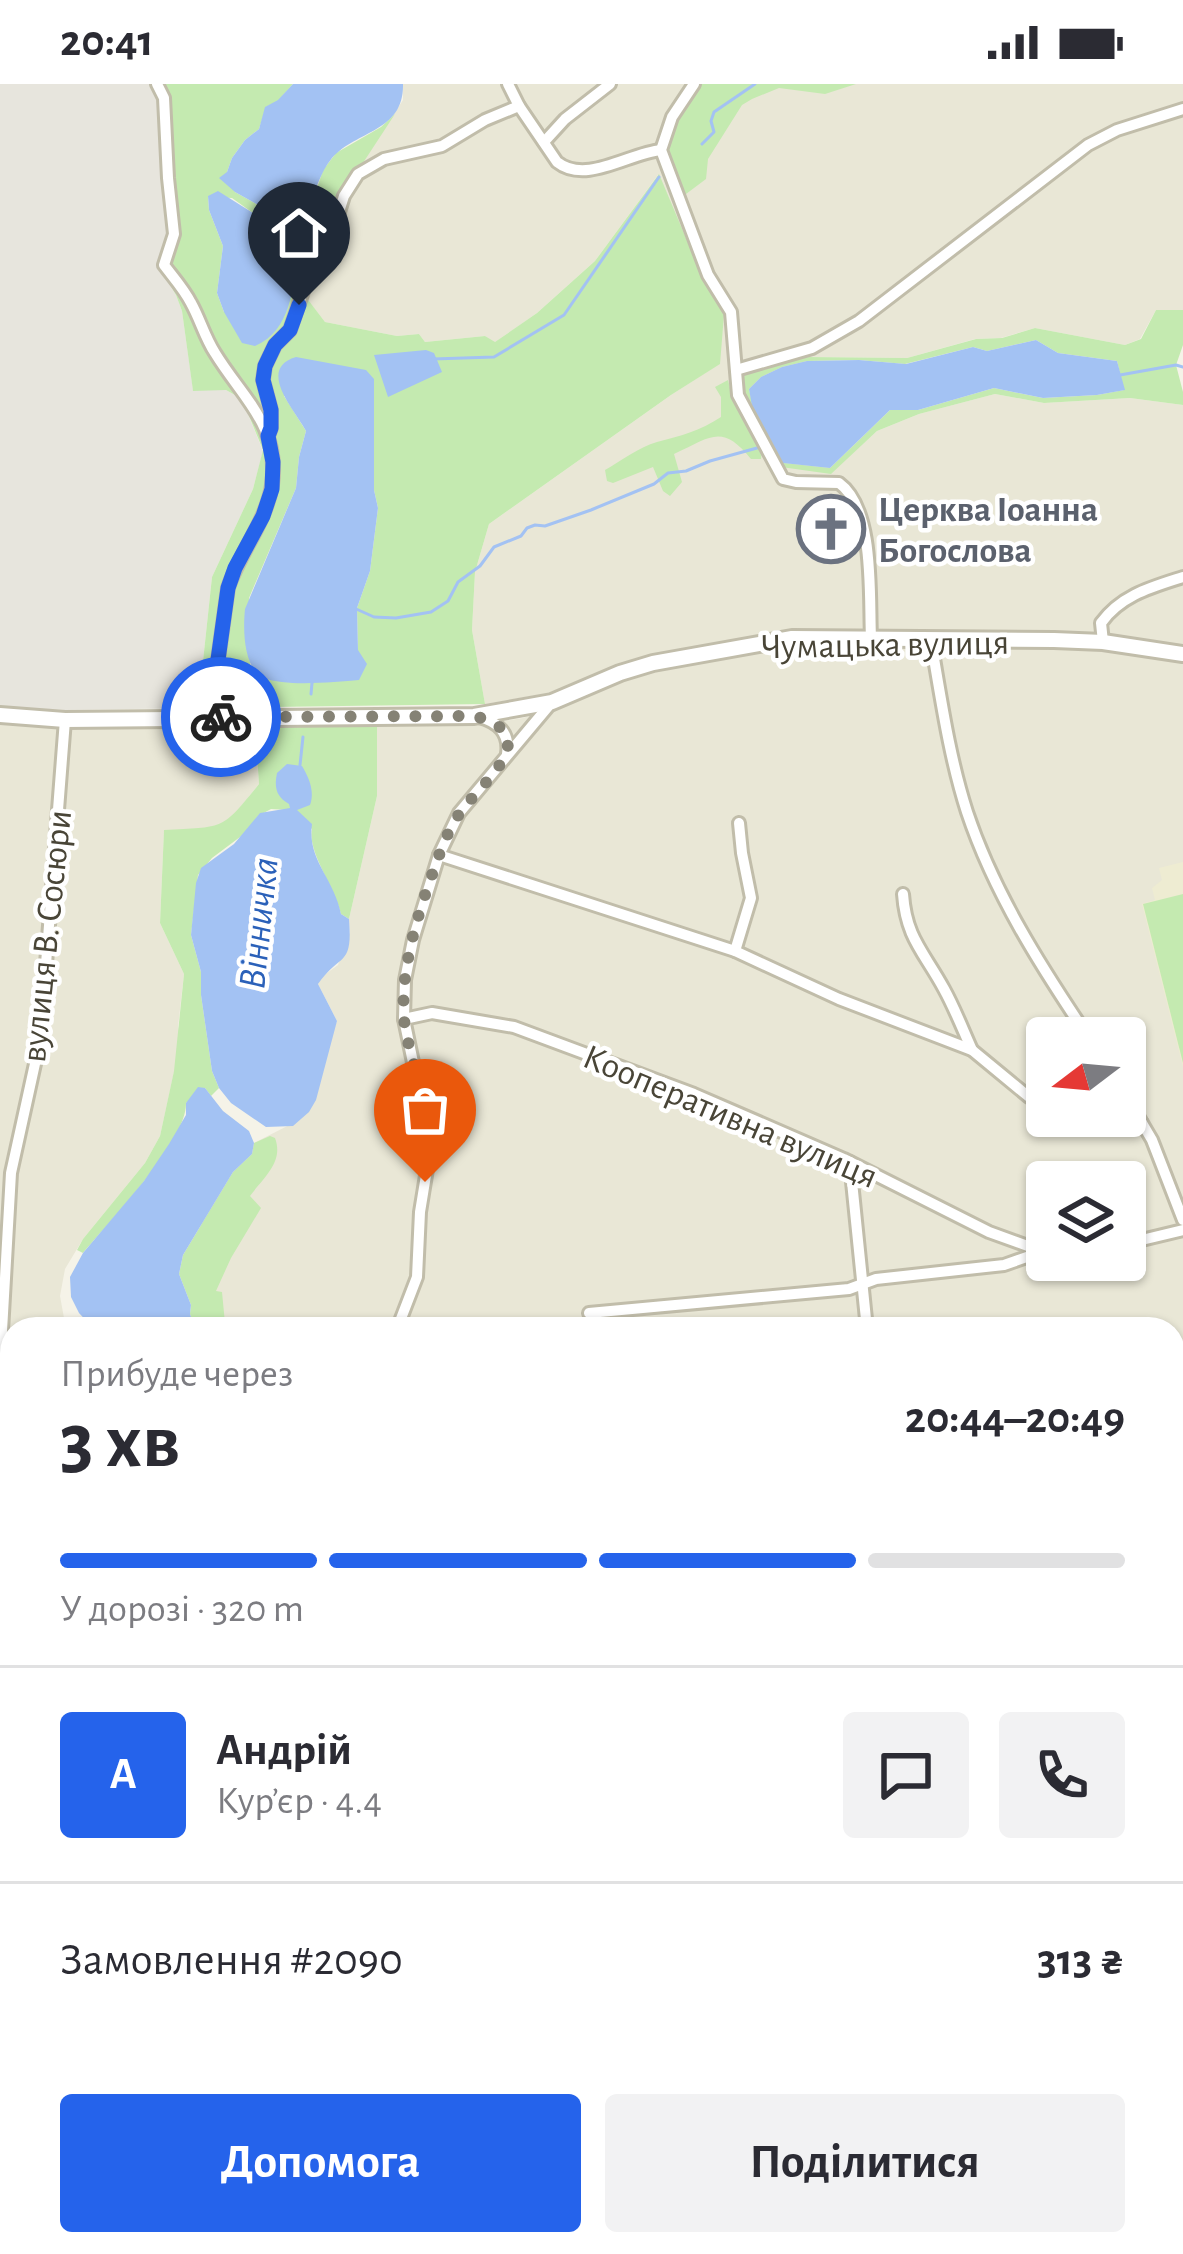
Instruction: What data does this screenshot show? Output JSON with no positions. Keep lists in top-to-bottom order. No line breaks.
{"streets":{"street":["Чумацька вулиця","вулиця В. Сосюри","Кооперативна вулиця"]},"crossings":[["Чумацька вулиця","Кооперативна вулиця"]],"water":["Вінничка"],"places":{"church":["Церква Іоанна Богослова"]},"north":"left","page":{"status":"20:41","heading":["3 хв","Прибуде через","20:44–20:49"],"panel":["Андрій","Кур’єр · 4.4","Замовлення #2090","313 ₴"],"bar":"У дорозі · 320 m","round":"А","buttons":["Допомога","Поділитися"]}}
